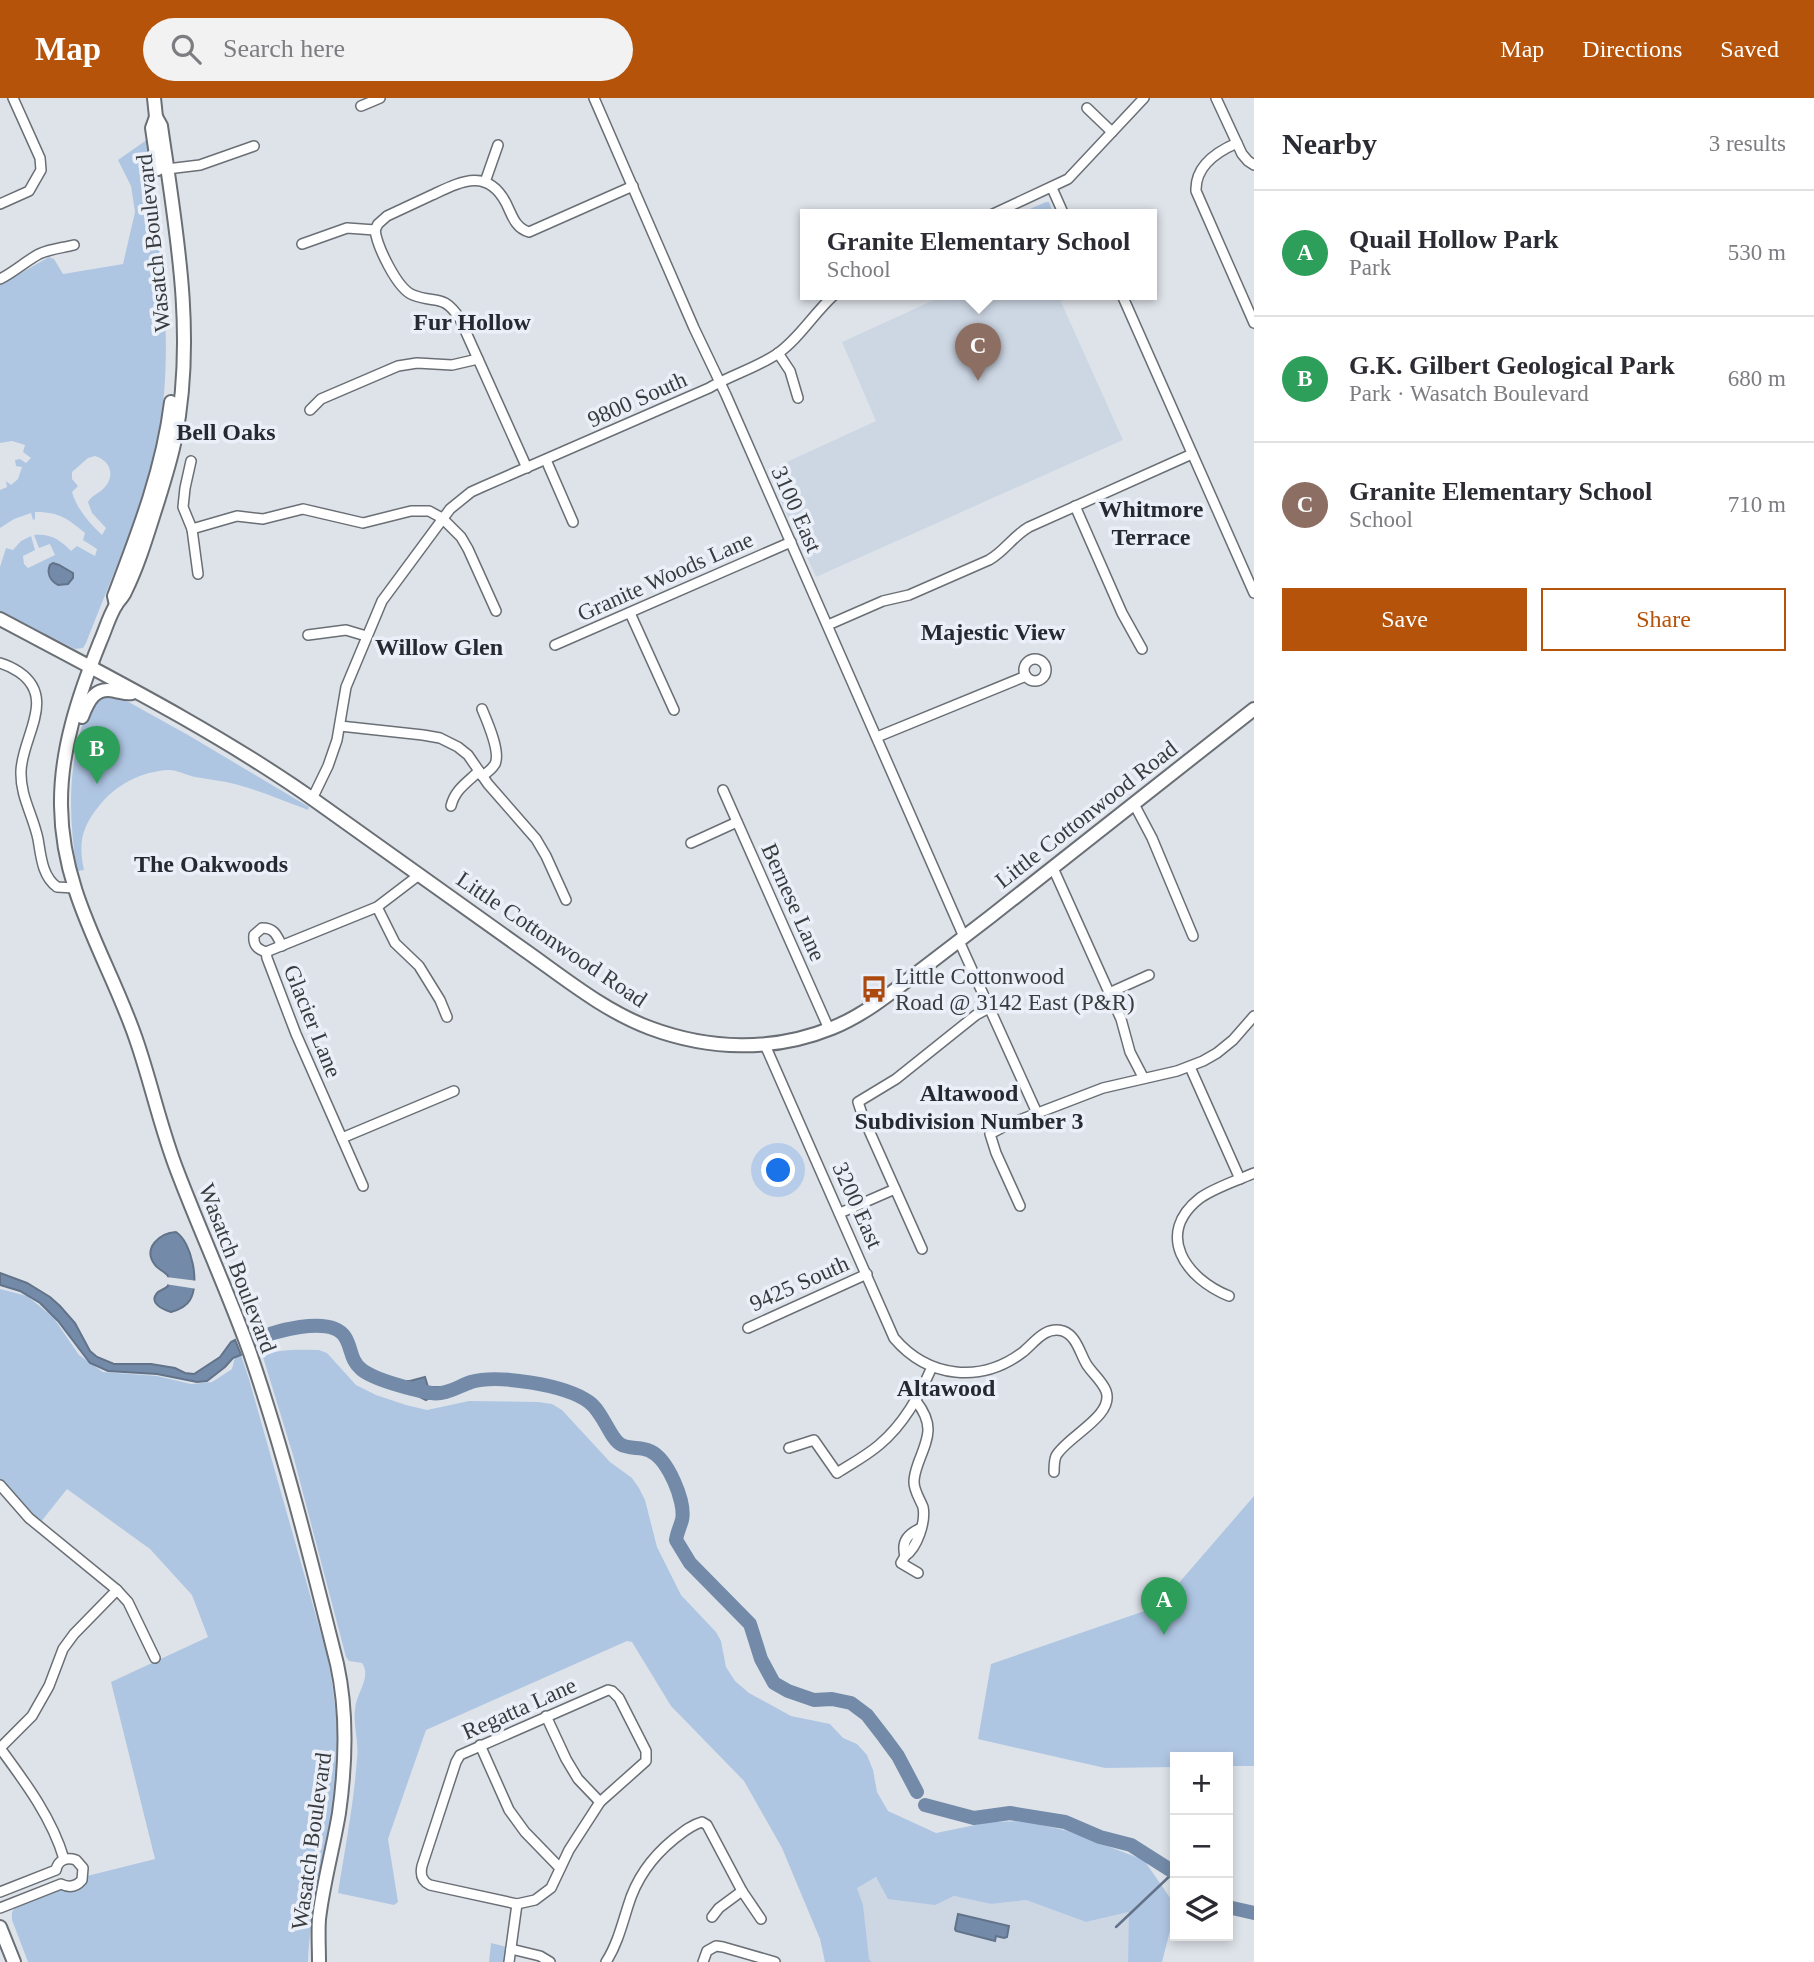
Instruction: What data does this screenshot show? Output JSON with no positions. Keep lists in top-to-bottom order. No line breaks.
{"streets":{"main road":["Wasatch Boulevard","Little Cottonwood Road"],"street":["9800 South","3100 East","Granite Woods Lane","Bernese Lane","Glacier Lane","3200 East","9425 South","Regatta Lane"]},"crossings":[["Wasatch Boulevard","Little Cottonwood Road"],["9800 South","3100 East"],["9800 South","Little Cottonwood Road"],["3100 East","Granite Woods Lane"],["3100 East","Little Cottonwood Road"],["Little Cottonwood Road","Bernese Lane"],["Little Cottonwood Road","Glacier Lane"],["Little Cottonwood Road","3200 East"],["3200 East","9425 South"]],"districts":["Fur Hollow","Bell Oaks","Whitmore Terrace","Majestic View","Willow Glen","The Oakwoods","Altawood Subdivision Number 3","Altawood"],"places":{"bus stop":["Little Cottonwood Road @ 3142 East (P&R)"]},"page":{"header":"Map","search":"Search here","nav":["Map","Directions","Saved"],"heading":["Nearby","3 results"],"list":[{"mark":"A","name":"Quail Hollow Park","note":"Park","value":"530 m"},{"mark":"B","name":"G.K. Gilbert Geological Park","note":"Park · Wasatch Boulevard","value":"680 m"},{"mark":"C","name":"Granite Elementary School","note":"School","value":"710 m"}],"popup":["Granite Elementary School","School"],"pins":["C","B","A"],"buttons":["Save","Share"],"map_buttons":["+","−"]}}
